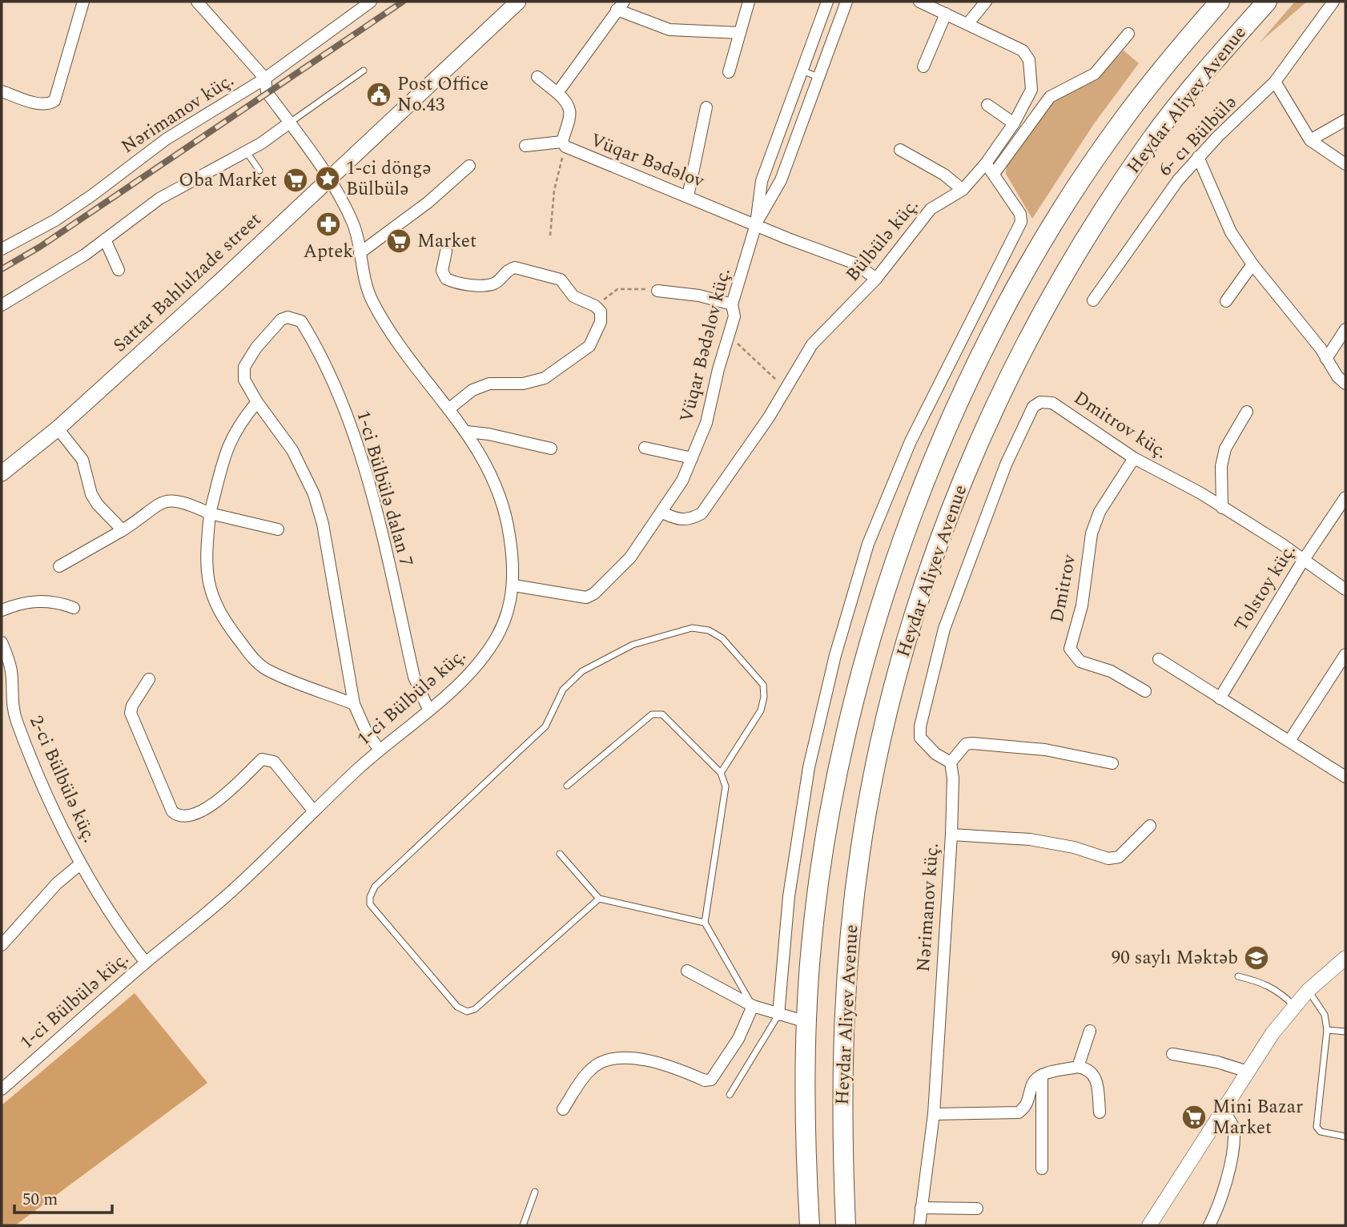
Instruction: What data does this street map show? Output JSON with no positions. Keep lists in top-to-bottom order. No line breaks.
{"streets":{"highway":["Heydar Aliyev Avenue"],"main road":["Sattar Bahlulzade street"],"street":["Nərimanov küç.","6- cı Bülbülə","Vüqar Bədəlov","Bülbülə küç.","Vüqar Bədəlov küç.","Dmitrov küç.","1-ci Bülbülə dalan 7","Tolstoy küç.","Dmitrov","1-ci Bülbülə küç.","2-ci Bülbülə küç."]},"crossings":[["Nərimanov küç.","Dmitrov küç."],["Nərimanov küç.","1-ci Bülbülə küç."],["Vüqar Bədəlov","Bülbülə küç."],["Vüqar Bədəlov","Vüqar Bədəlov küç."],["Bülbülə küç.","Vüqar Bədəlov küç."],["Sattar Bahlulzade street","1-ci Bülbülə küç."],["Vüqar Bədəlov küç.","1-ci Bülbülə küç."],["Dmitrov küç.","Tolstoy küç."],["Dmitrov küç.","Dmitrov"],["1-ci Bülbülə dalan 7","1-ci Bülbülə küç."],["1-ci Bülbülə küç.","2-ci Bülbülə küç."]],"places":{"public building":["Post Office No.43"],"place":["1-ci döngə Bülbülə"],"supermarket":["Oba Market","Market","Mini Bazar Market"],"pharmacy":["Aptek"],"school or university":["90 saylı Məktəb"]},"scale_bar":"50 m"}
